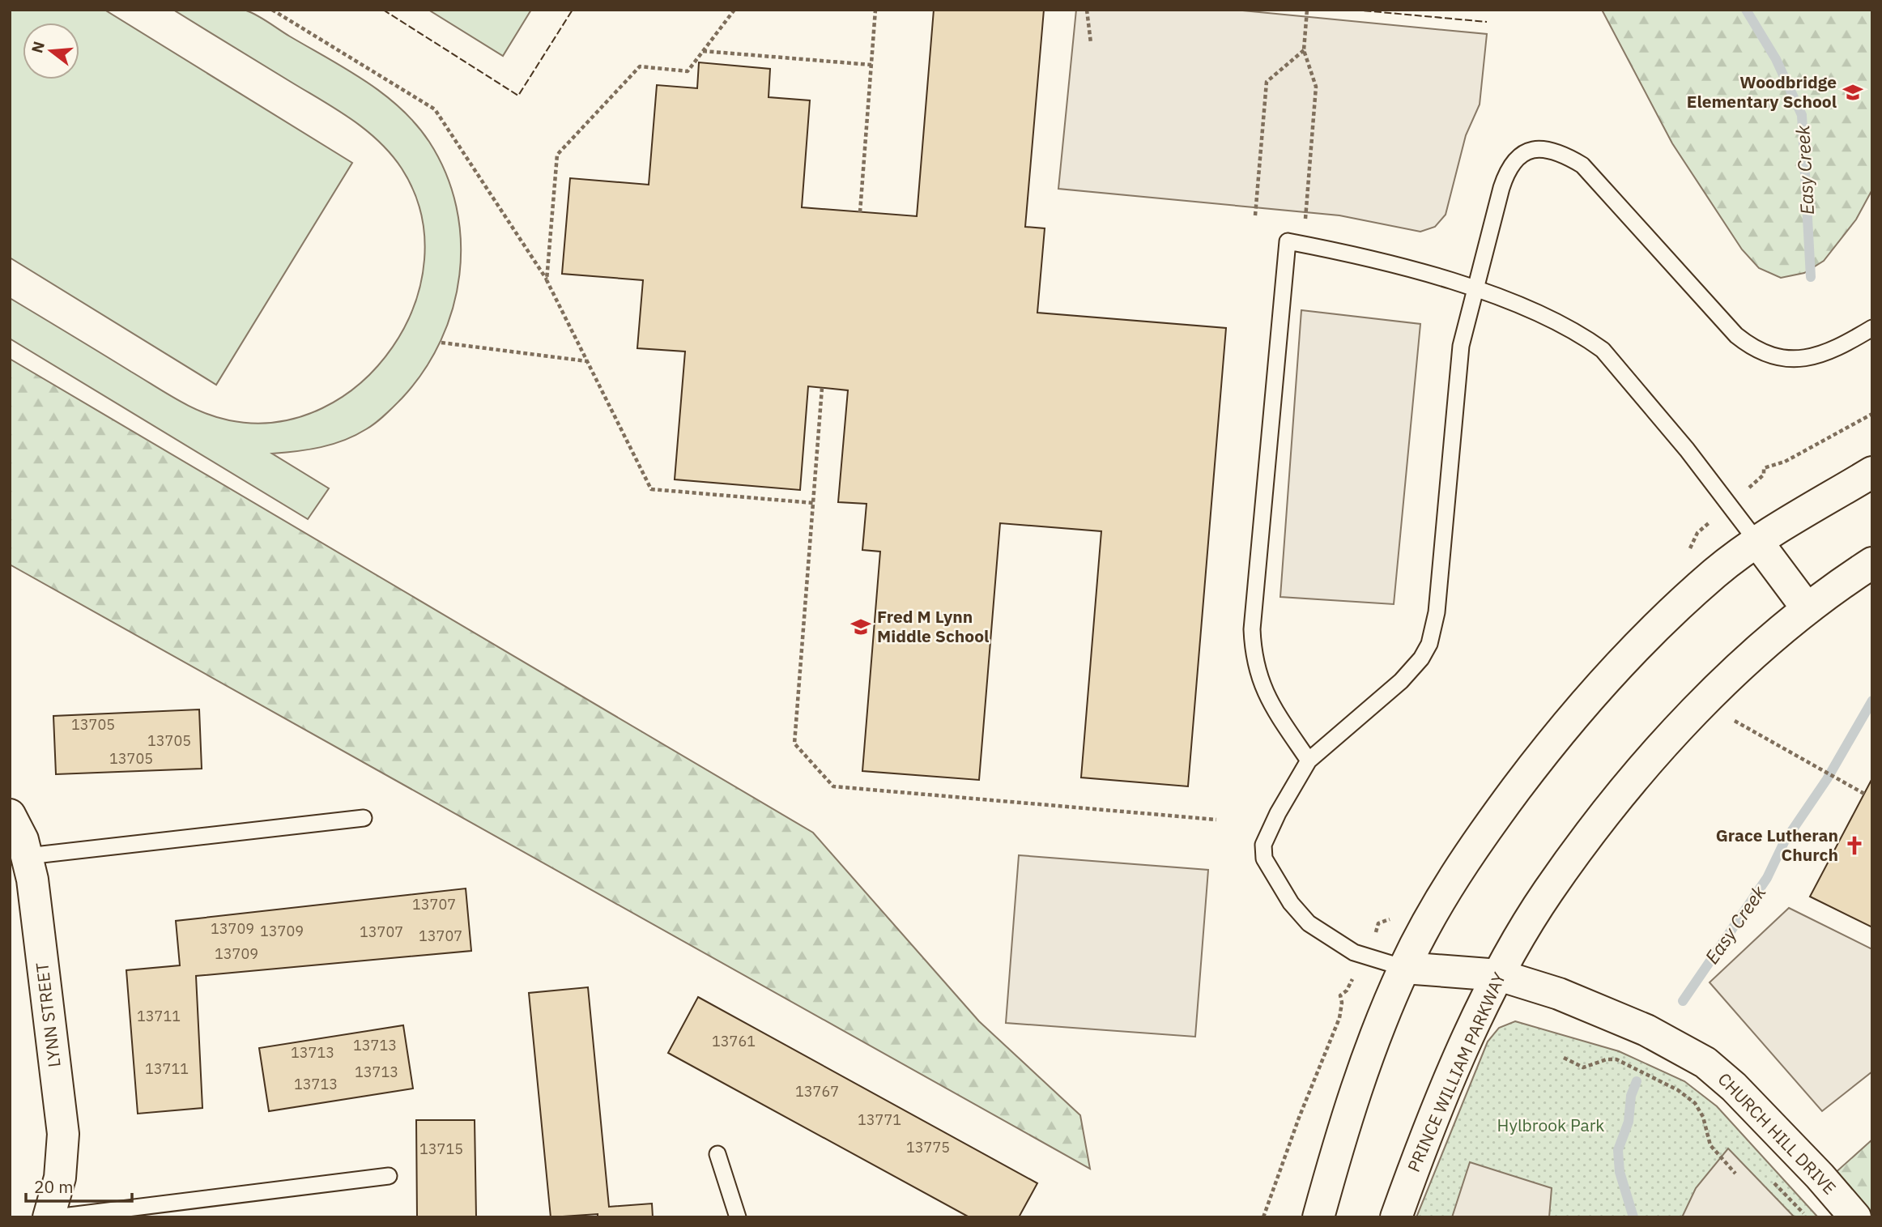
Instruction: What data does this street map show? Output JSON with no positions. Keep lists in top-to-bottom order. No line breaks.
{"streets":{"main road":["LYNN STREET","PRINCE WILLIAM PARKWAY","CHURCH HILL DRIVE"]},"crossings":[["PRINCE WILLIAM PARKWAY","CHURCH HILL DRIVE"]],"water":["Easy Creek"],"parks":["Hylbrook Park"],"places":{"school or university":["Woodbridge Elementary School","Fred M Lynn Middle School"],"church":["Grace Lutheran Church"]},"house_numbers":["13705","13705","13705","13707","13709","13709","13707","13707","13709","13711","13761","13713","13713","13711","13713","13713","13767","13771","13775","13715"],"scale_bar":"20 m","north":"left"}
